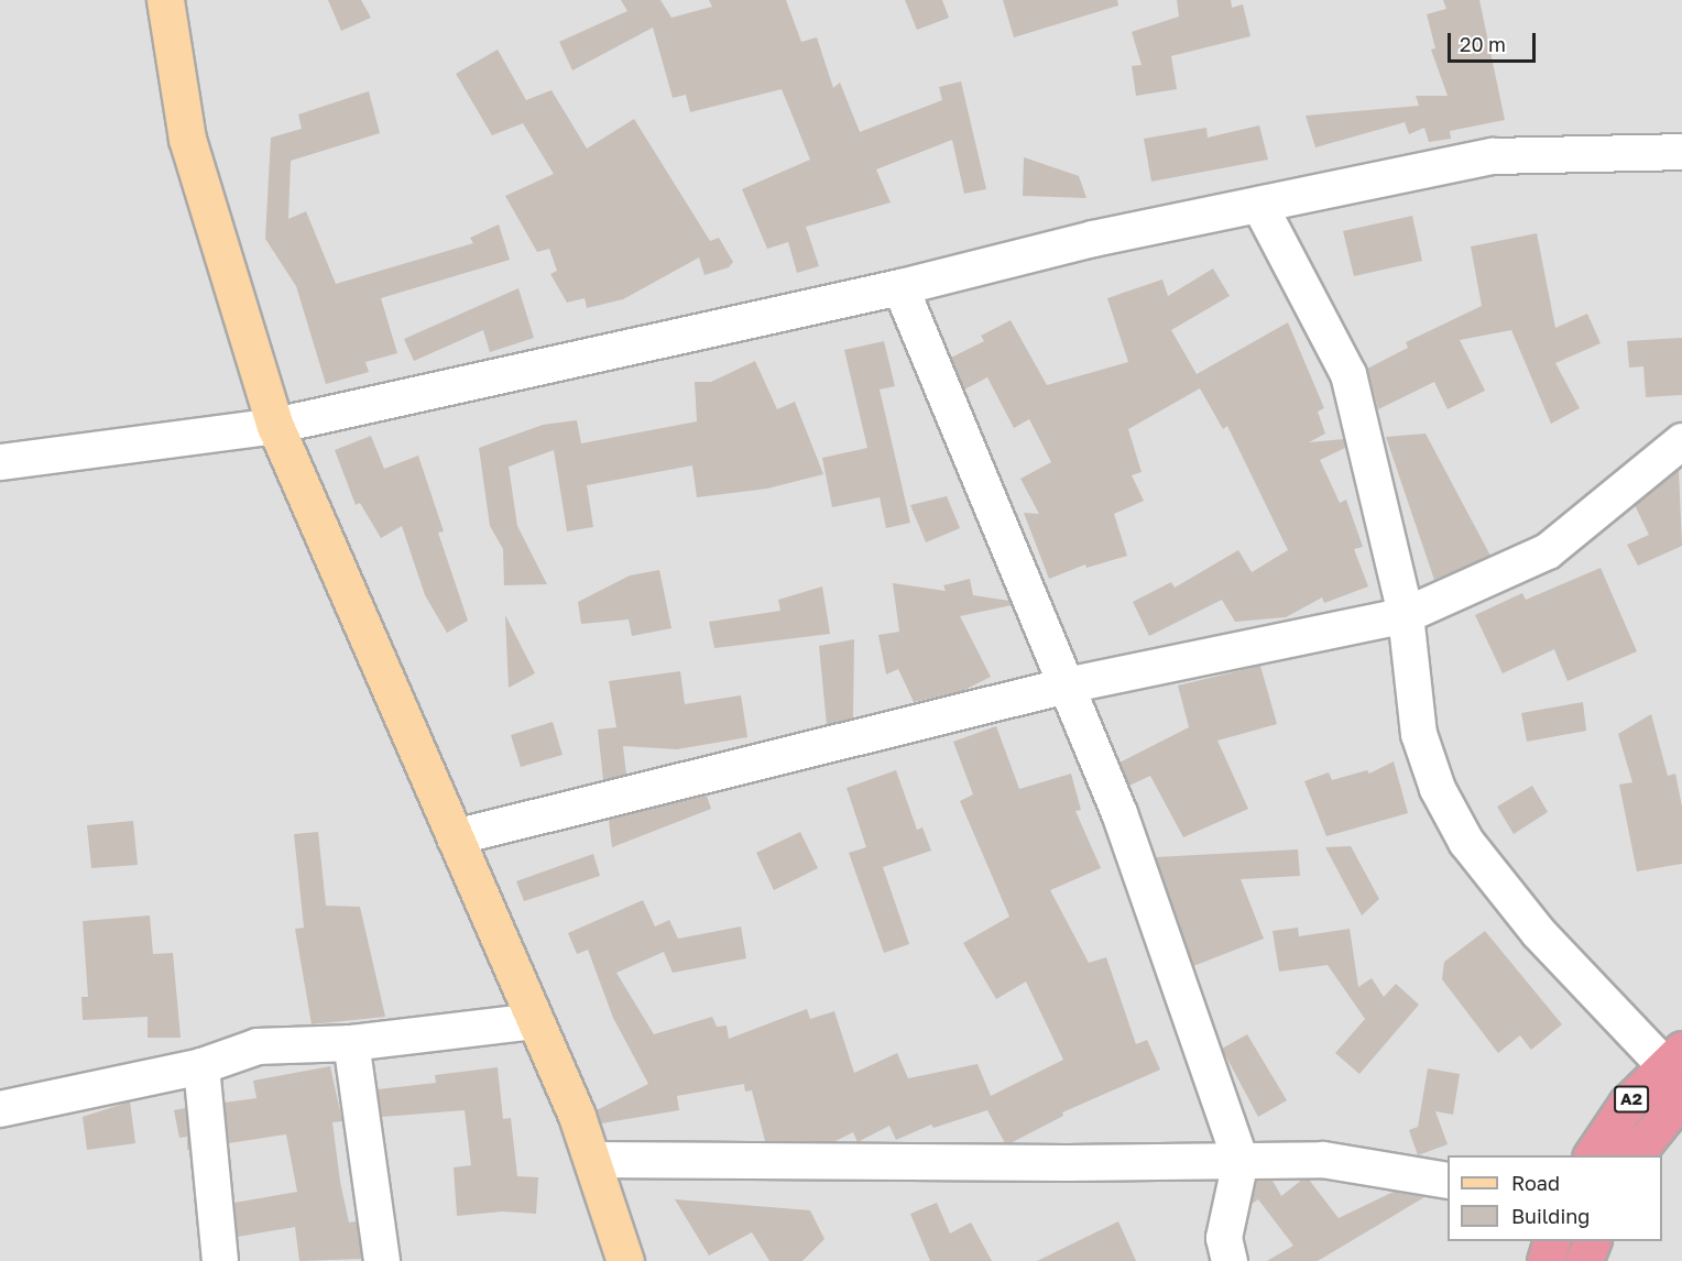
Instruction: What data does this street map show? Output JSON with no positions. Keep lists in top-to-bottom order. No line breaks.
{"streets":{"highway":["A2"]},"legend":["Road","Building"],"scale_bar":"20 m"}
